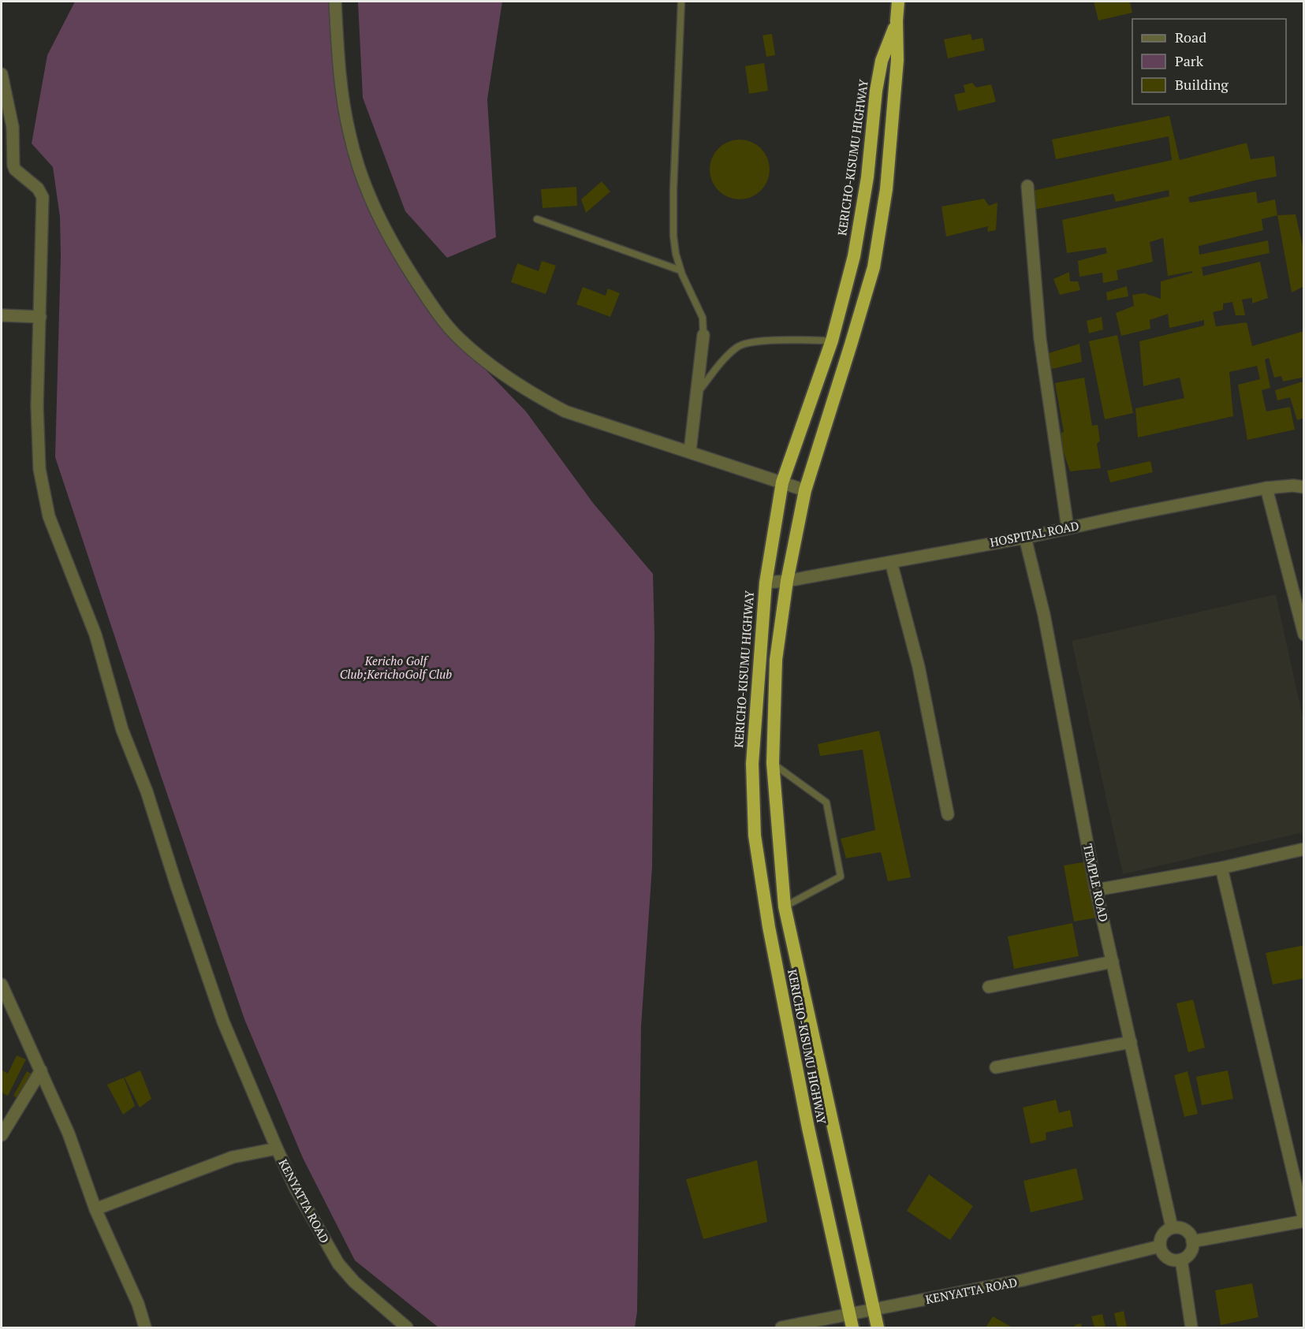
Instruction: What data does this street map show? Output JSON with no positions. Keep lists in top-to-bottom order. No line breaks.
{"streets":{"highway":["KERICHO-KISUMU HIGHWAY"],"street":["HOSPITAL ROAD","TEMPLE ROAD","KENYATTA ROAD"]},"crossings":[["KERICHO-KISUMU HIGHWAY","HOSPITAL ROAD"],["KERICHO-KISUMU HIGHWAY","KENYATTA ROAD"],["HOSPITAL ROAD","TEMPLE ROAD"],["TEMPLE ROAD","KENYATTA ROAD"]],"parks":["Kericho Golf Club;KerichoGolf Club"],"legend":["Road","Park","Building"]}
